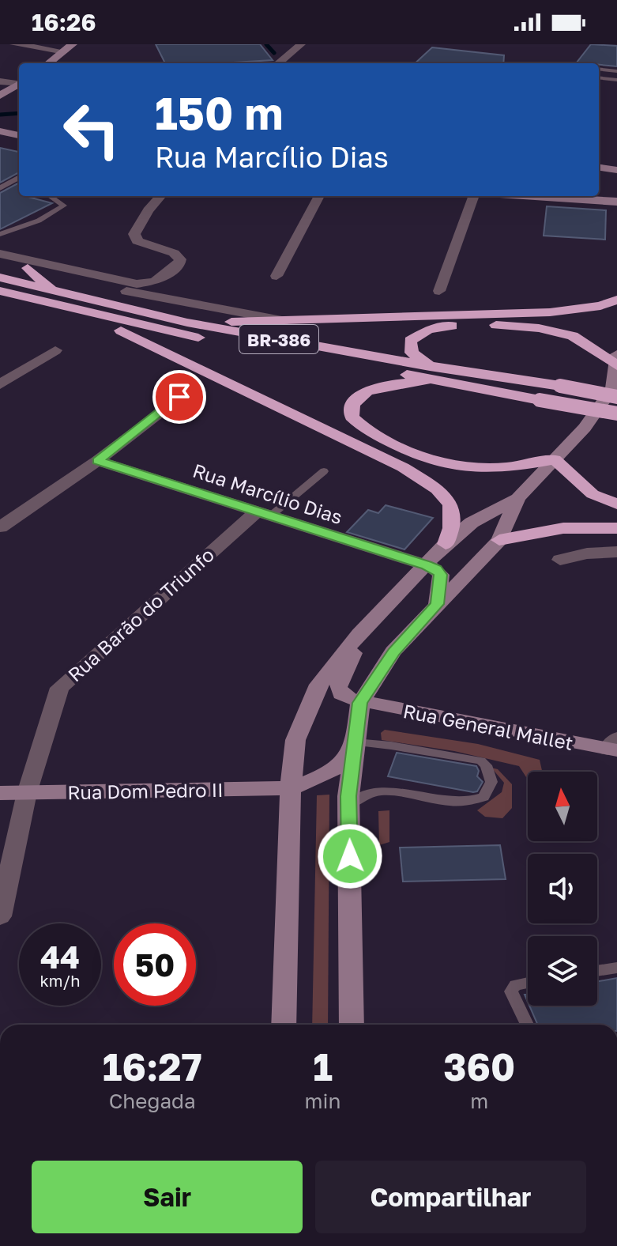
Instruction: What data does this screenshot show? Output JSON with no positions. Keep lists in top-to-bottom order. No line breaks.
{"streets":{"highway":["BR-386"],"main road":["Rua General Mallet","Rua Dom Pedro II"],"street":["Rua Marcílio Dias","Rua Barão do Triunfo"]},"crossings":[["Rua Marcílio Dias","Rua Barão do Triunfo"],["Rua Barão do Triunfo","Rua Dom Pedro II"]],"north":"top","page":{"status":"16:26","turn":["150 m","Rua Marcílio Dias"],"speed":"44 km/h","limit":"50","eta":["16:27","Chegada","1","min","360","m"],"buttons":["Sair","Compartilhar"]}}
